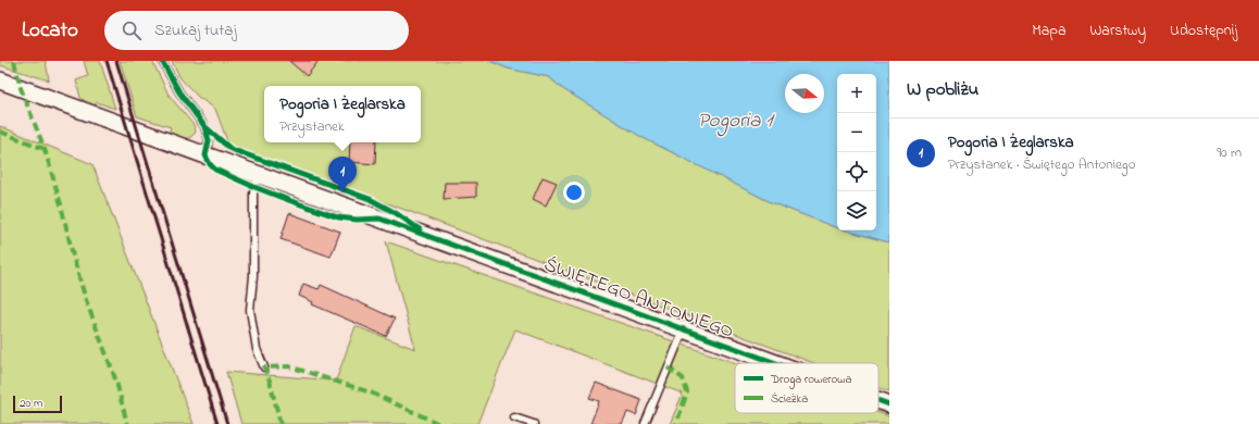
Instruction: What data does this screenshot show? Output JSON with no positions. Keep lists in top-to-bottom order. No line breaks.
{"streets":{"street":["ŚWIĘTEGO ANTONIEGO"]},"water":["Pogoria 1"],"legend":["Droga rowerowa","Ścieżka"],"scale_bar":"20 m","north":"right","page":{"header":"Locato","search":"Szukaj tutaj","nav":["Mapa","Warstwy","Udostępnij"],"heading":"W pobliżu","map_buttons":["+","−"],"popup":["Pogoria I Żeglarska","Przystanek"],"list":[{"mark":"1","name":"Pogoria I Żeglarska","note":"Przystanek · Świętego Antoniego","value":"90 m"}],"pins":"1","scale":"20 m"}}
